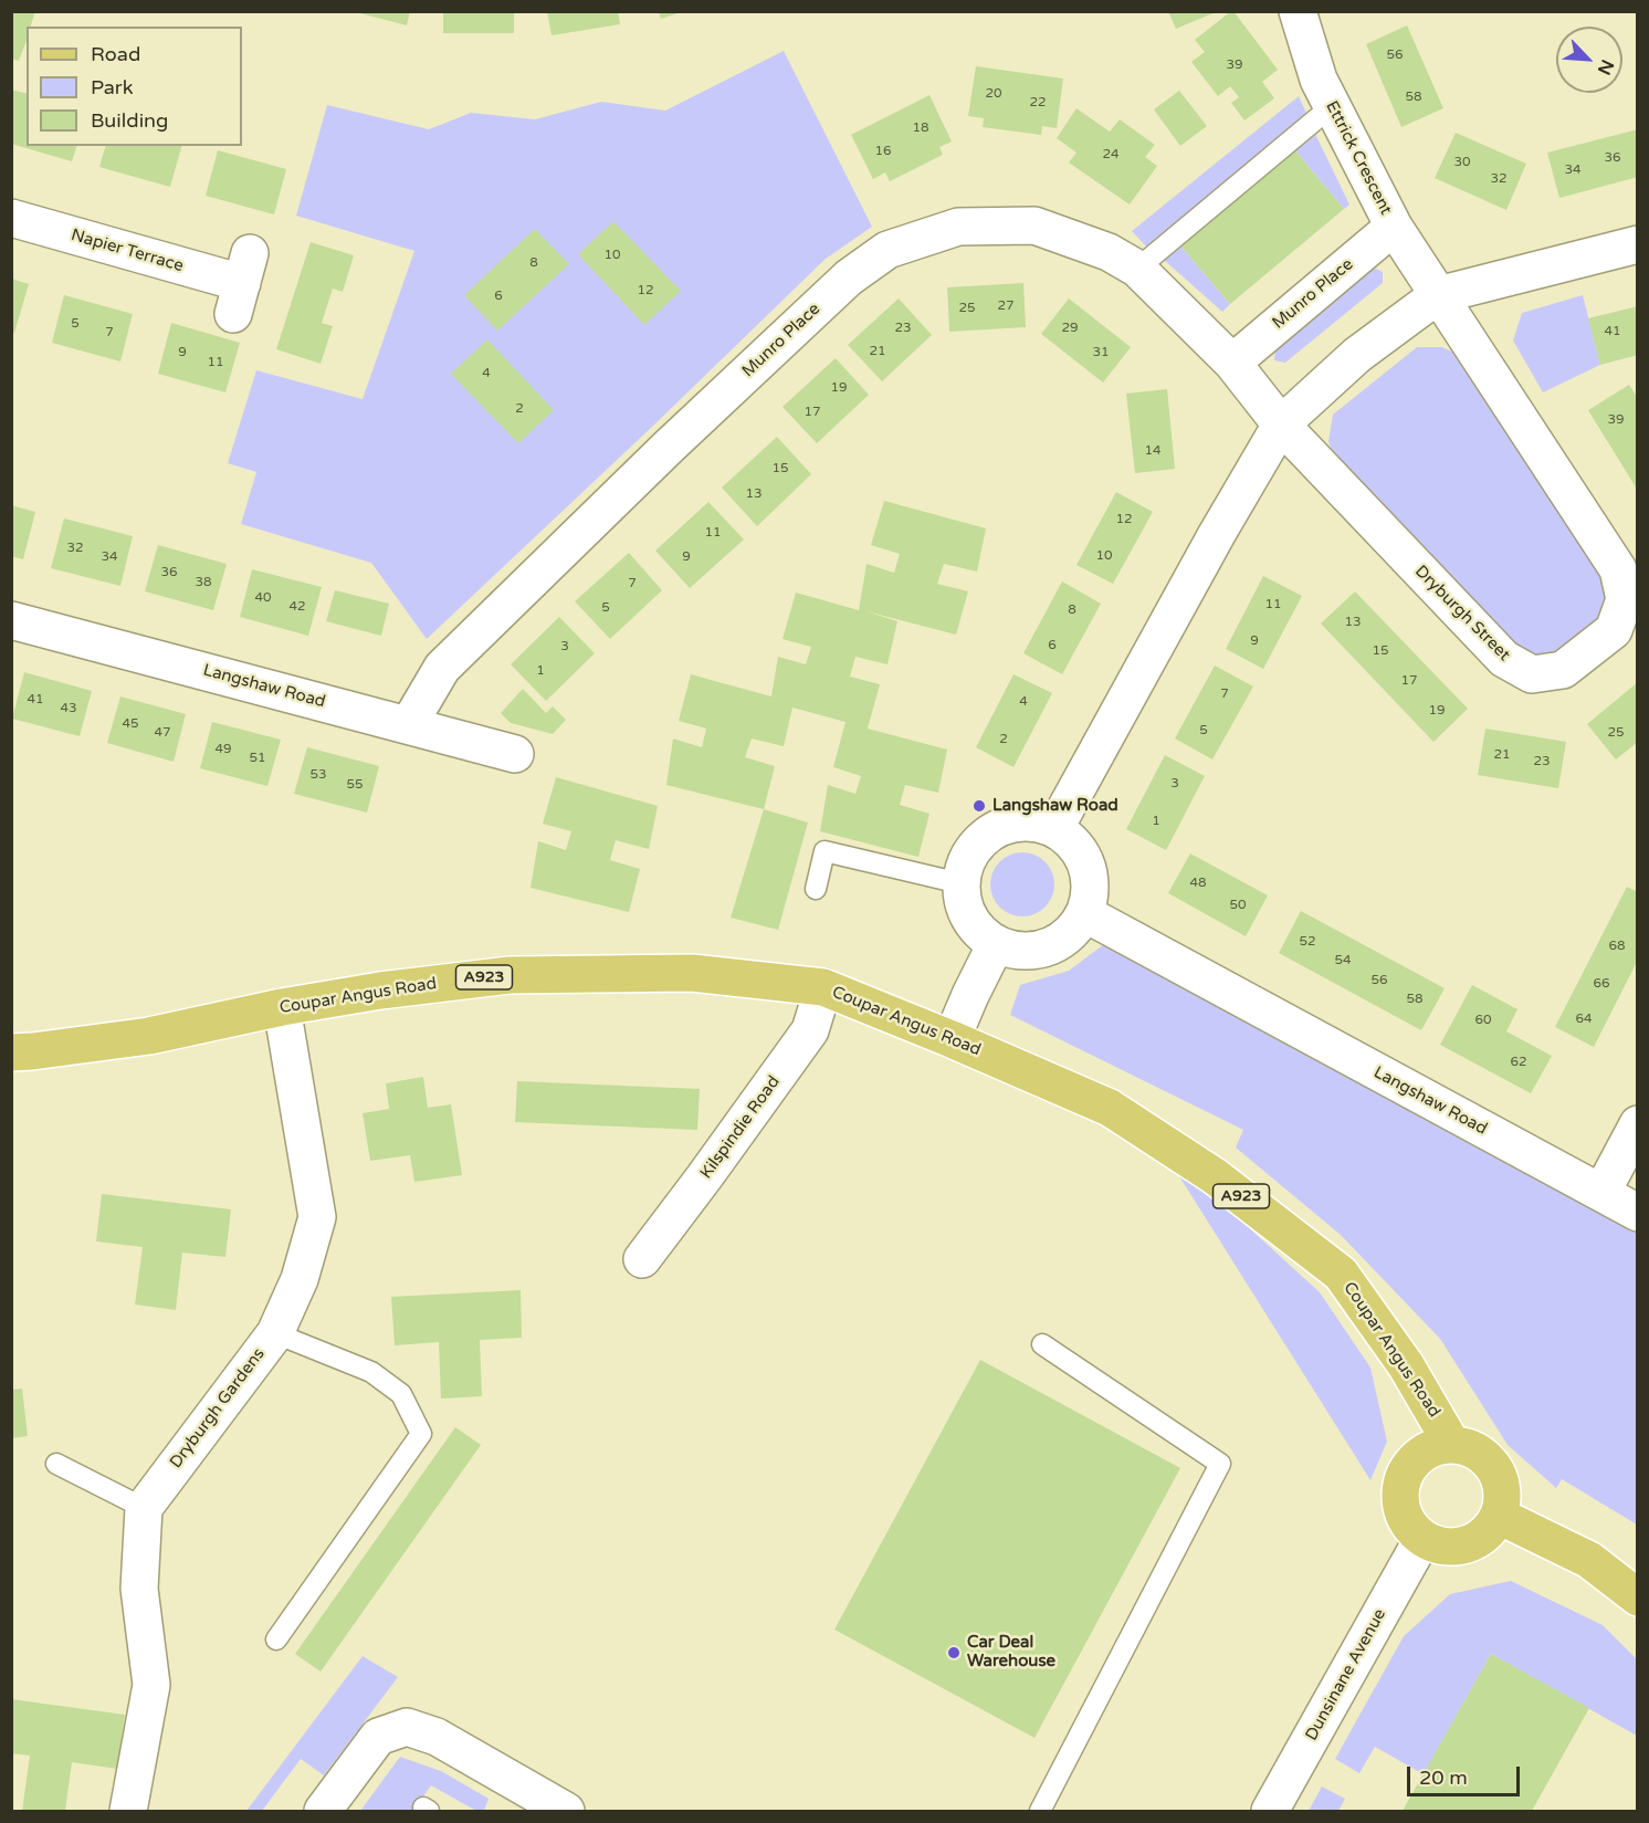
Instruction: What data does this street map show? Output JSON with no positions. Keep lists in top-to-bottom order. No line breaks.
{"streets":{"main road":["A923","Coupar Angus Road"],"street":["Ettrick Crescent","Napier Terrace","Munro Place","Dryburgh Street","Langshaw Road","Kilspindie Road","Dryburgh Gardens","Dunsinane Avenue"]},"crossings":[["Ettrick Crescent","Munro Place"],["Ettrick Crescent","Dryburgh Street"],["Munro Place","Dryburgh Street"],["Munro Place","Langshaw Road"],["Coupar Angus Road","Kilspindie Road"],["Coupar Angus Road","Dryburgh Gardens"],["Coupar Angus Road","Dunsinane Avenue"]],"places":["Langshaw Road","Car Deal Warehouse"],"house_numbers":["56","39","20","58","22","18","16","24","36","30","34","32","10","8","12","6","27","25","5","23","29","41","7","21","9","31","11","4","19","2","17","39","14","15","13","12","11","32","10","34","9","36","38","7","40","11","42","5","8","13","9","6","3","15","1","17","7","41","4","43","19","45","5","47","25","2","49","21","51","23","53","3","55","1","48","50","52","68","54","56","66","58","64","60","62"],"legend":["Road","Park","Building"],"scale_bar":"20 m","north":"bottom right"}
